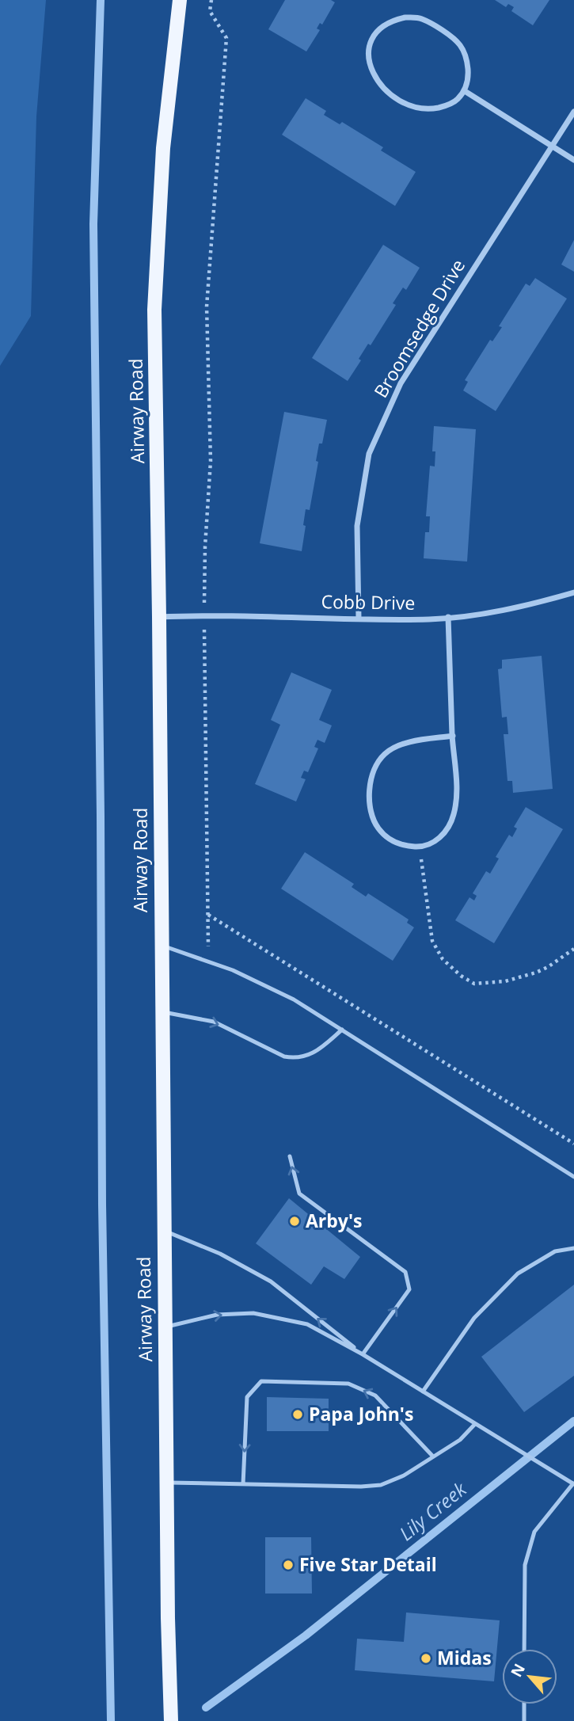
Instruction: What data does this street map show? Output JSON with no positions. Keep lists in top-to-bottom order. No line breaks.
{"streets":{"main road":["Airway Road"],"street":["Broomsedge Drive","Cobb Drive"]},"crossings":[["Broomsedge Drive","Cobb Drive"],["Airway Road","Cobb Drive"]],"water":["Lily Creek"],"places":["Arby's","Papa John's","Five Star Detail","Midas"],"north":"top left"}
